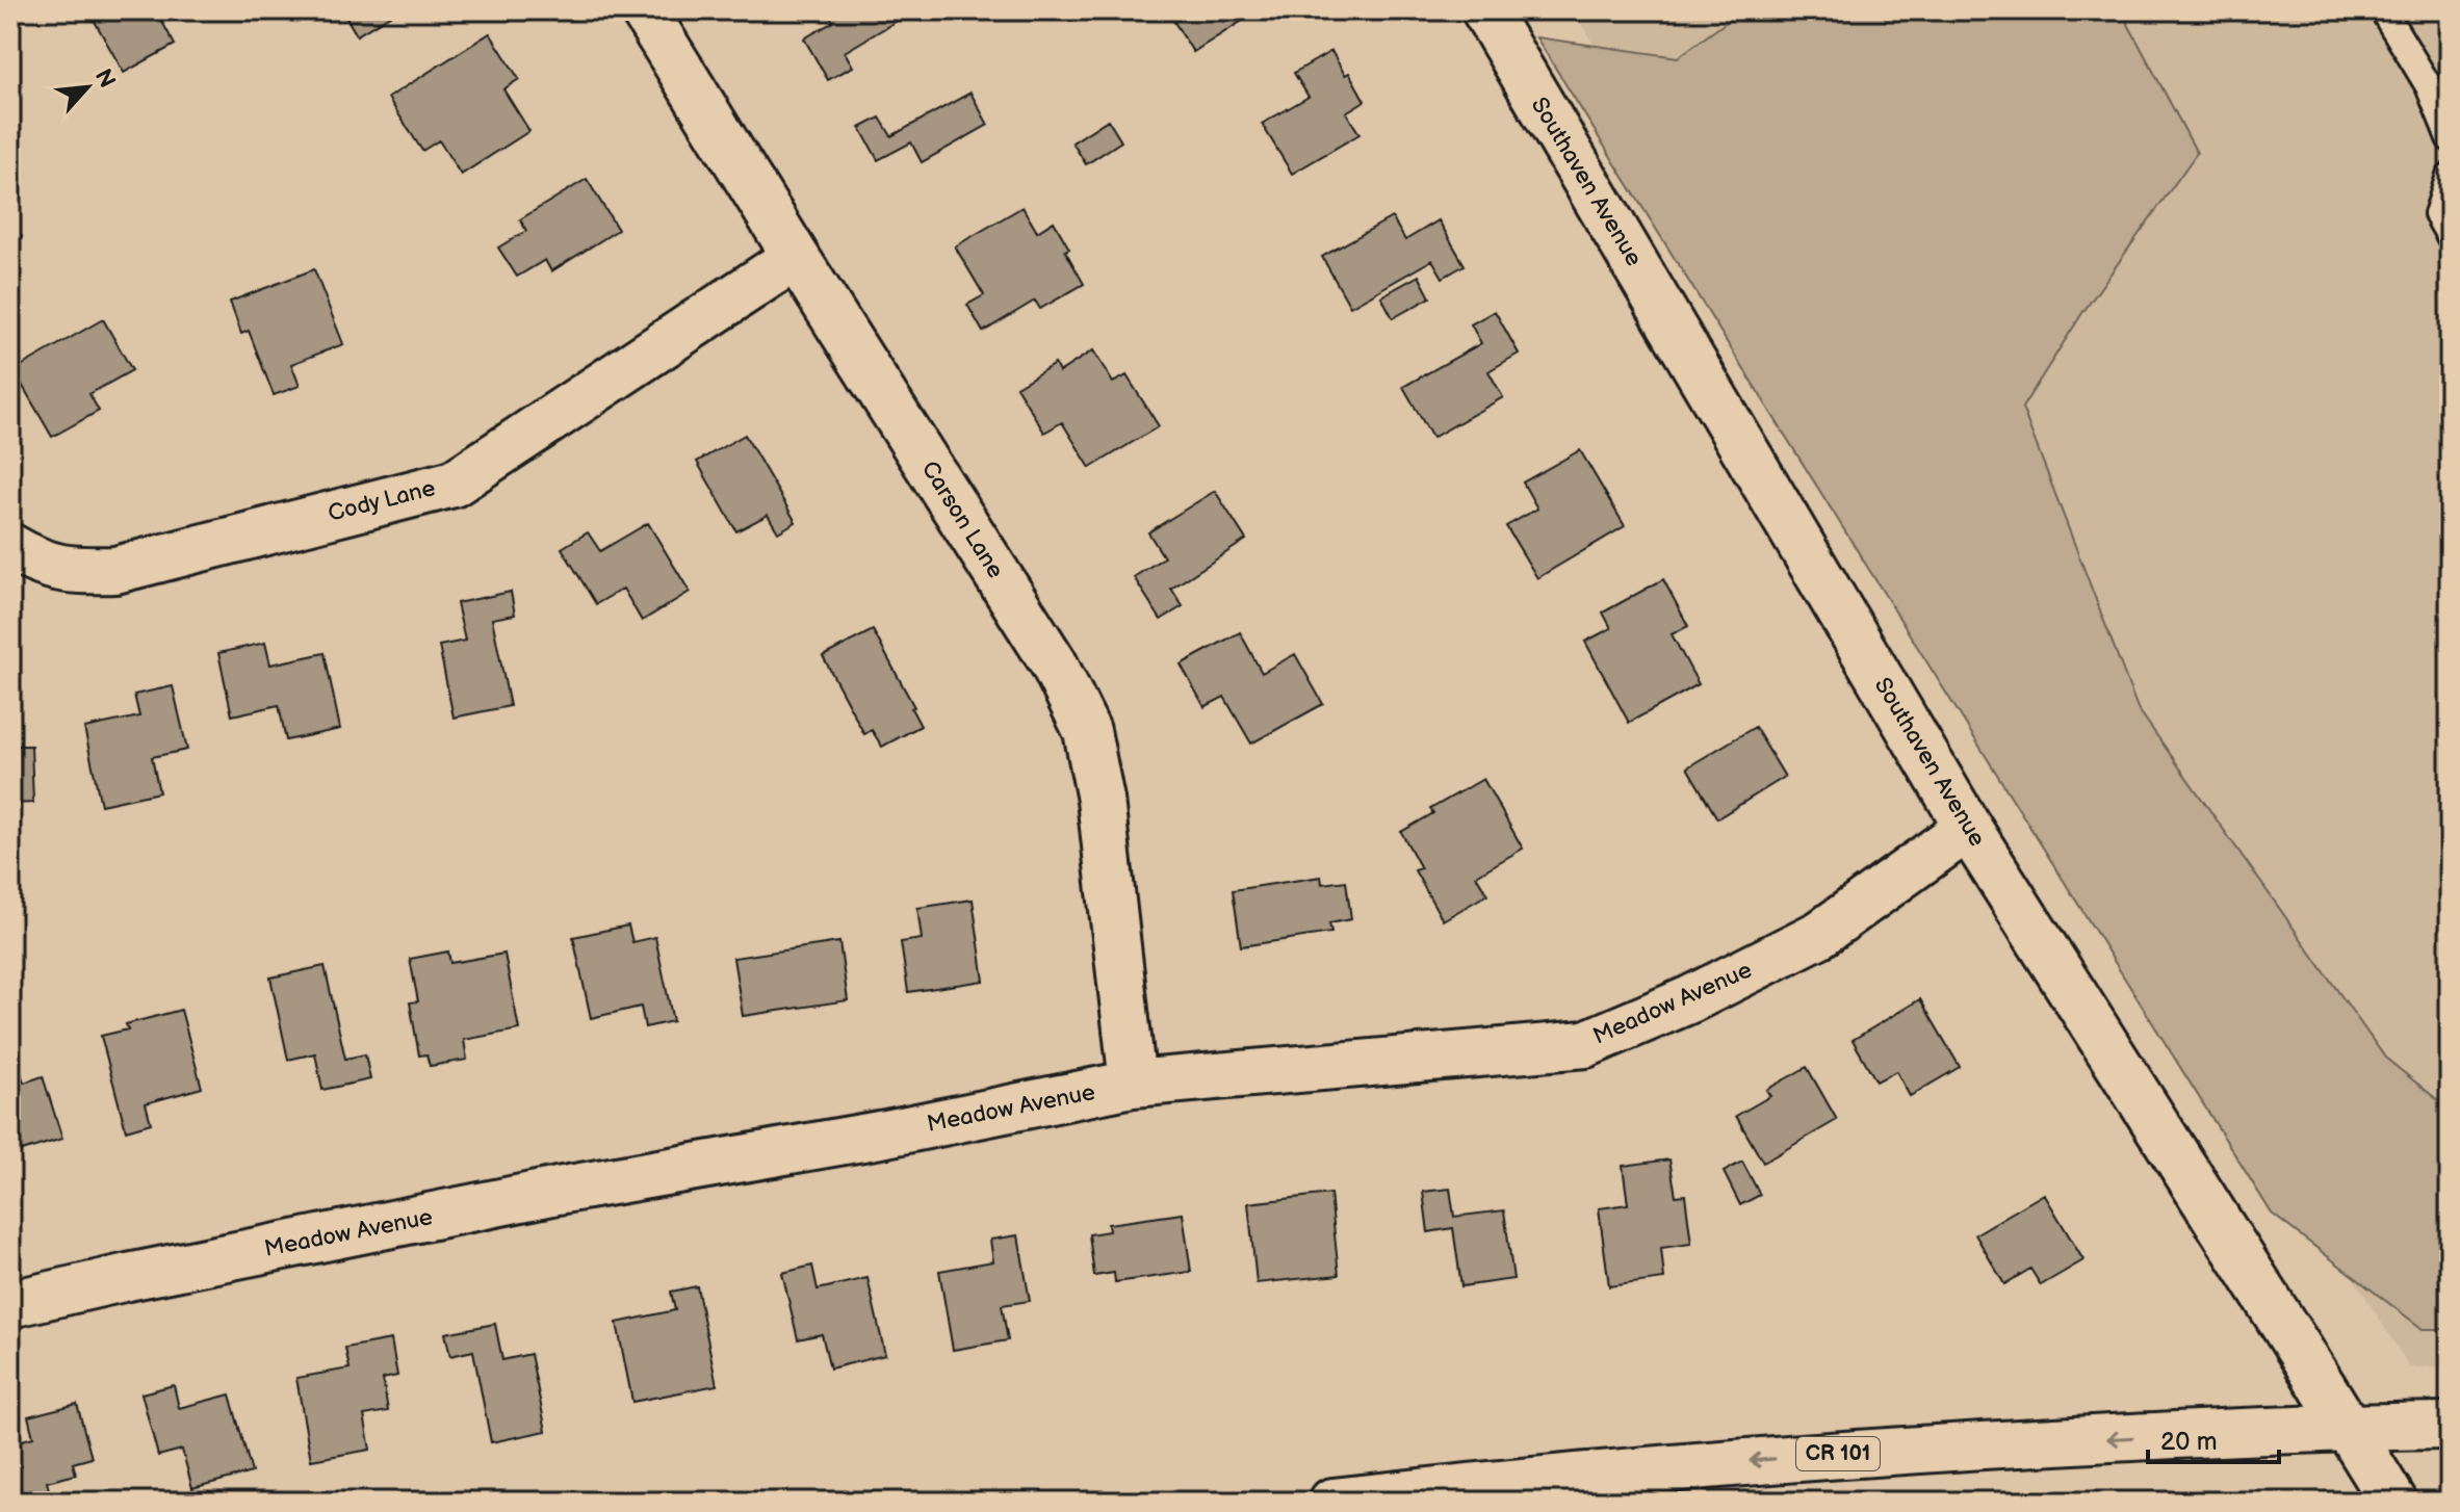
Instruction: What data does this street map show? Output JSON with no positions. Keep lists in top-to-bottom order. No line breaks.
{"streets":{"street":["Southaven Avenue","Cody Lane","Carson Lane","Meadow Avenue","CR 101"]},"crossings":[["Southaven Avenue","Meadow Avenue"],["Southaven Avenue","CR 101"],["Cody Lane","Carson Lane"],["Carson Lane","Meadow Avenue"]],"scale_bar":"20 m","north":"top right"}
